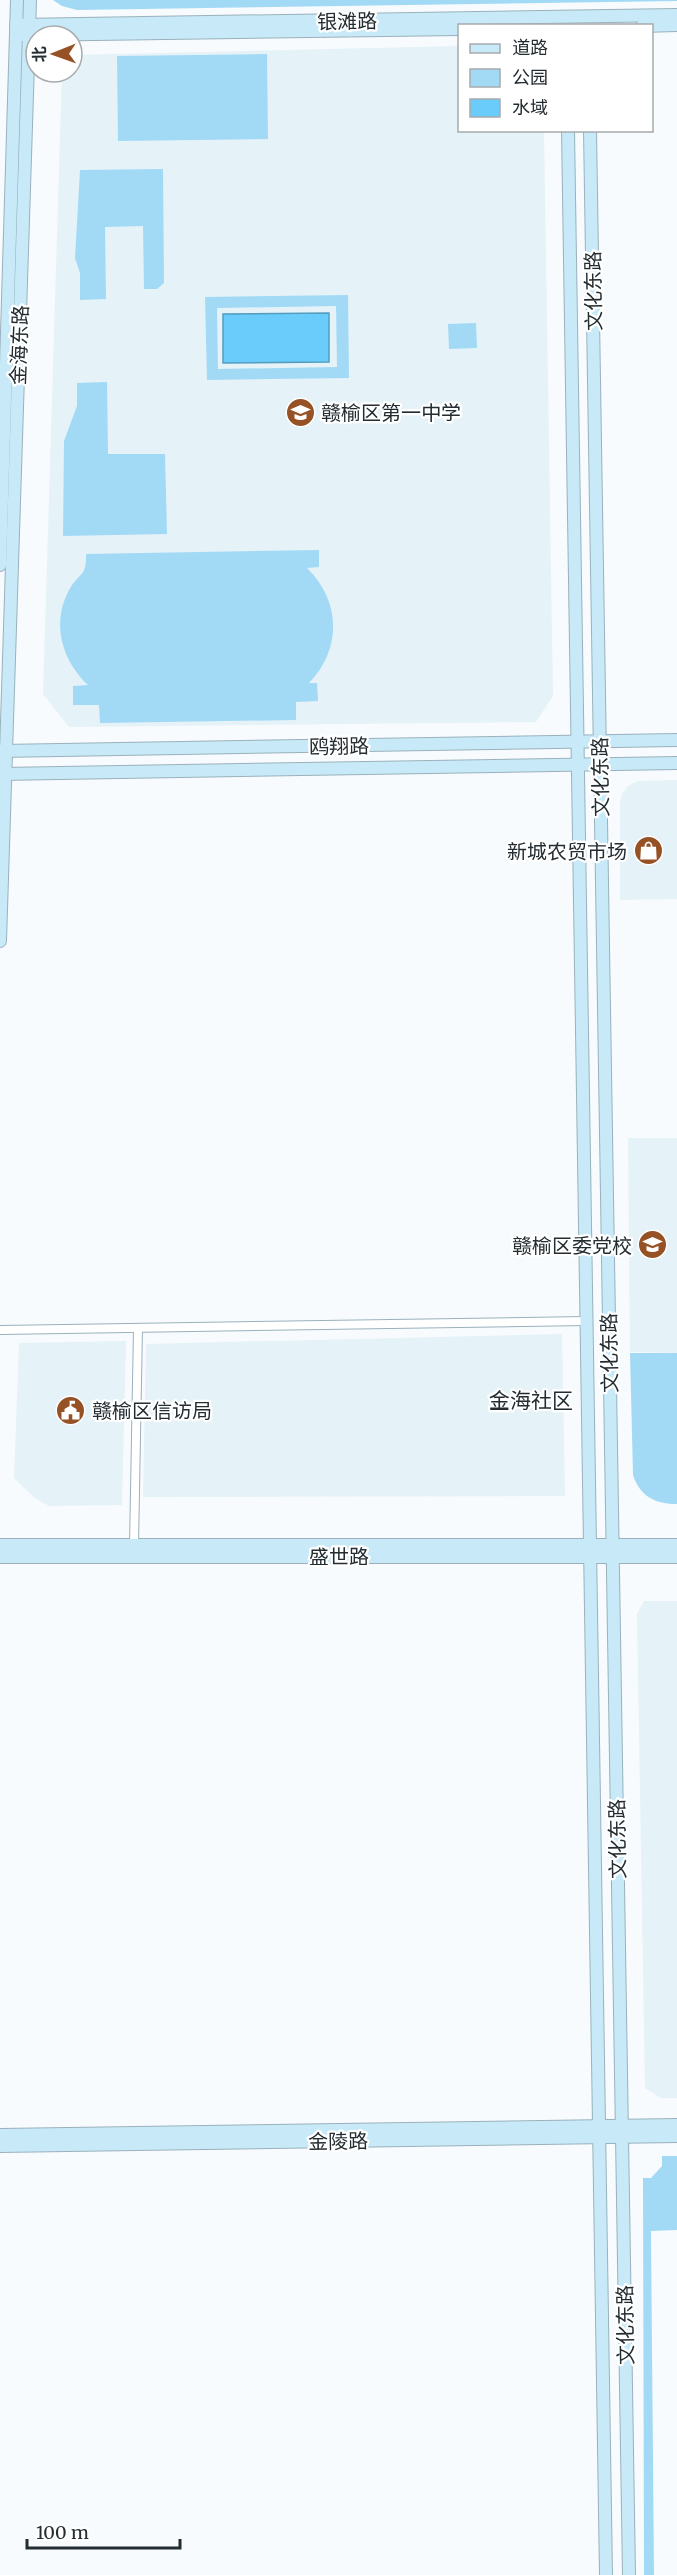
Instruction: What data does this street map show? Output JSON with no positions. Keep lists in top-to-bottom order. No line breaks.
{"streets":{"main road":["银滩路","文化东路","金海东路","鸥翔路","盛世路","金陵路"]},"crossings":[["银滩路","金海东路"],["文化东路","鸥翔路"],["文化东路","盛世路"],["文化东路","金陵路"],["金海东路","鸥翔路"]],"districts":["金海社区"],"places":{"school or university":["赣榆区第一中学","赣榆区委党校"],"shop":["新城农贸市场"],"public building":["赣榆区信访局"]},"legend":["道路","公园","水域"],"scale_bar":"100 m","north":"left"}
